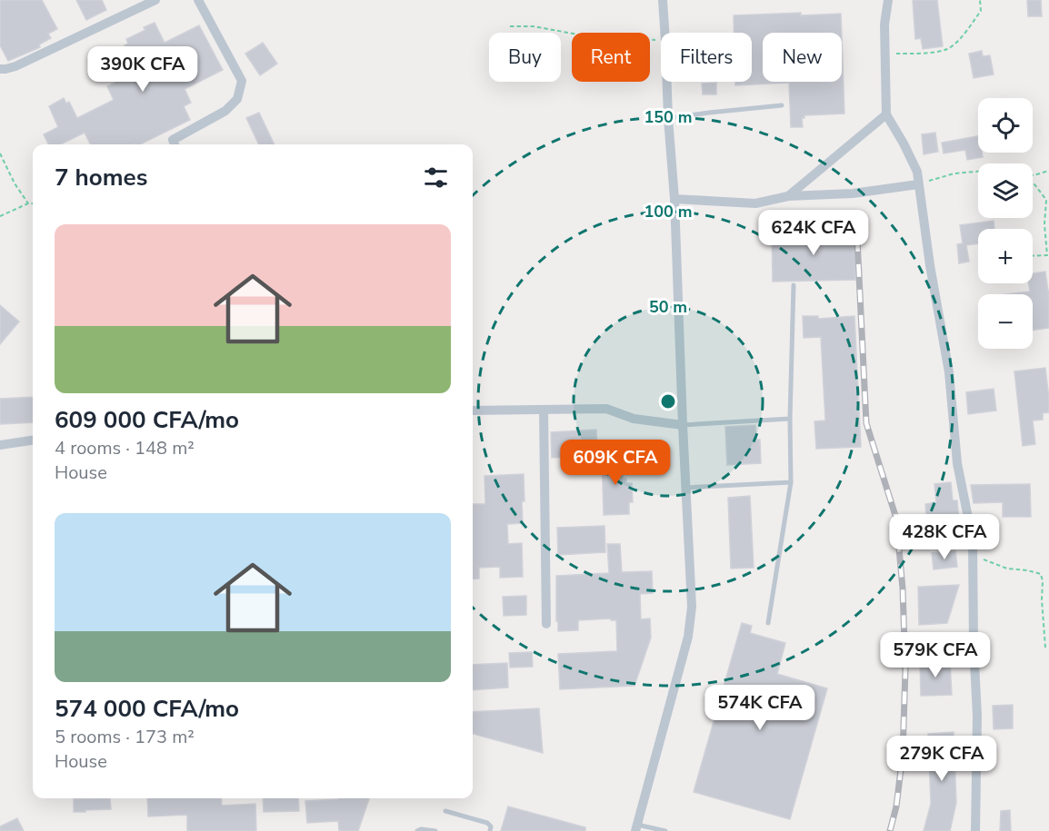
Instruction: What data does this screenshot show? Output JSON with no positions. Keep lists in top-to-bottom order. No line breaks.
{"page":{"chip":["Buy","Rent","Filters","New"],"price":["390K CFA","624K CFA","609K CFA","428K CFA","579K CFA","574K CFA","279K CFA"],"map_buttons":["+","−"],"heading":"7 homes","list":[{"name":"609 000 CFA/mo","note":"4 rooms · 148 m² · House"},{"name":"574 000 CFA/mo","note":"5 rooms · 173 m² · House"}]},"rings":["150 m","100 m","50 m"]}
